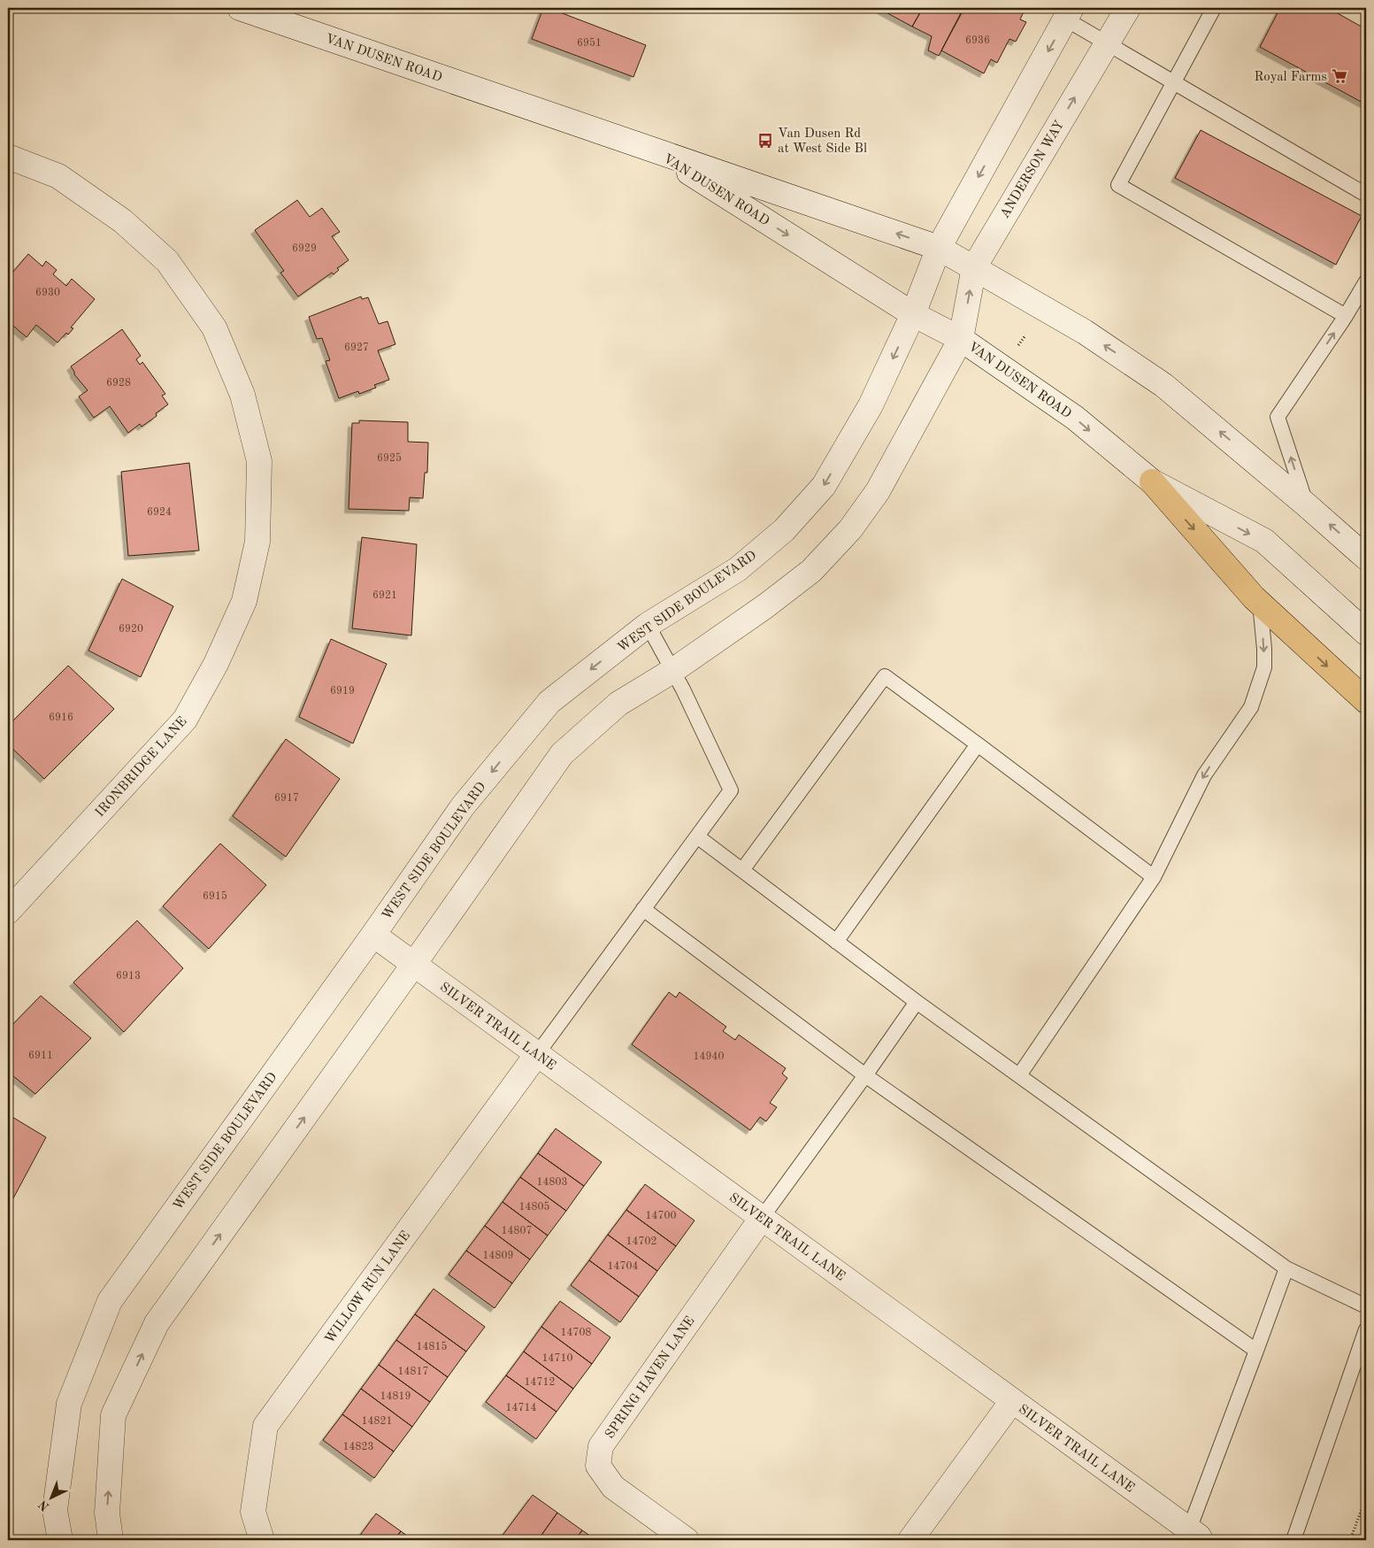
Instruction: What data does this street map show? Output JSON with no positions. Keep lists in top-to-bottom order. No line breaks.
{"streets":{"street":["VAN DUSEN ROAD","ANDERSON WAY","WEST SIDE BOULEVARD","IRONBRIDGE LANE","SILVER TRAIL LANE","WILLOW RUN LANE","SPRING HAVEN LANE"]},"crossings":[["VAN DUSEN ROAD","ANDERSON WAY"],["VAN DUSEN ROAD","WEST SIDE BOULEVARD"],["WEST SIDE BOULEVARD","SILVER TRAIL LANE"],["SILVER TRAIL LANE","WILLOW RUN LANE"],["SILVER TRAIL LANE","SPRING HAVEN LANE"]],"places":{"supermarket":["Royal Farms"],"bus stop":["Van Dusen Rd at West Side Bl"]},"house_numbers":["6936","6951","6929","6930","6927","6928","6925","6924","6921","6920","6919","6916","6917","6915","6913","6911","14940","14803","14805","14700","14807","14702","14809","14704","14708","14815","14710","14817","14712","14819","14714","14821","14823"],"north":"bottom left"}
